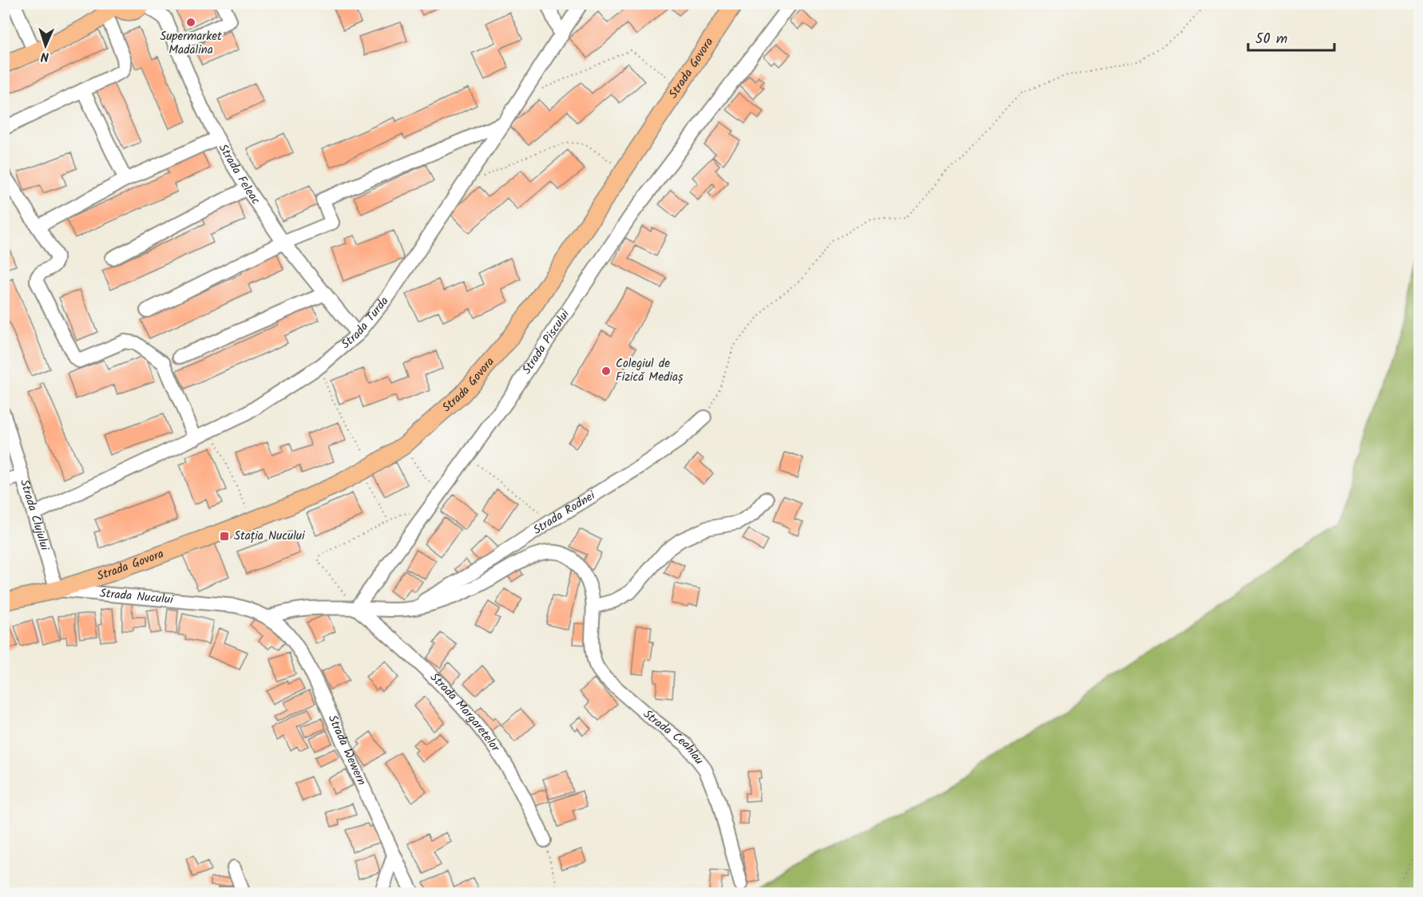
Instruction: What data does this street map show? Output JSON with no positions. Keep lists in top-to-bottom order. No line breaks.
{"streets":{"main road":["Strada Govora","Strada Nucului"],"street":["Strada Feleac","Strada Turda","Strada Piscului","Strada Rodnei","Strada Clujului","Strada Margaretelor","Strada Ceahlau","Strada Wewern"]},"crossings":[["Strada Govora","Strada Clujului"],["Strada Govora","Strada Nucului"],["Strada Feleac","Strada Turda"],["Strada Turda","Strada Clujului"],["Strada Piscului","Strada Margaretelor"],["Strada Piscului","Strada Ceahlau"],["Strada Rodnei","Strada Ceahlau"],["Strada Clujului","Strada Nucului"],["Strada Nucului","Strada Wewern"],["Strada Margaretelor","Strada Ceahlau"]],"places":{"other":["Supermarket Madalina","Colegiul de Fizică Mediaș"],"transit":["Stația Nucului"]},"scale_bar":"50 m","north":"bottom"}
